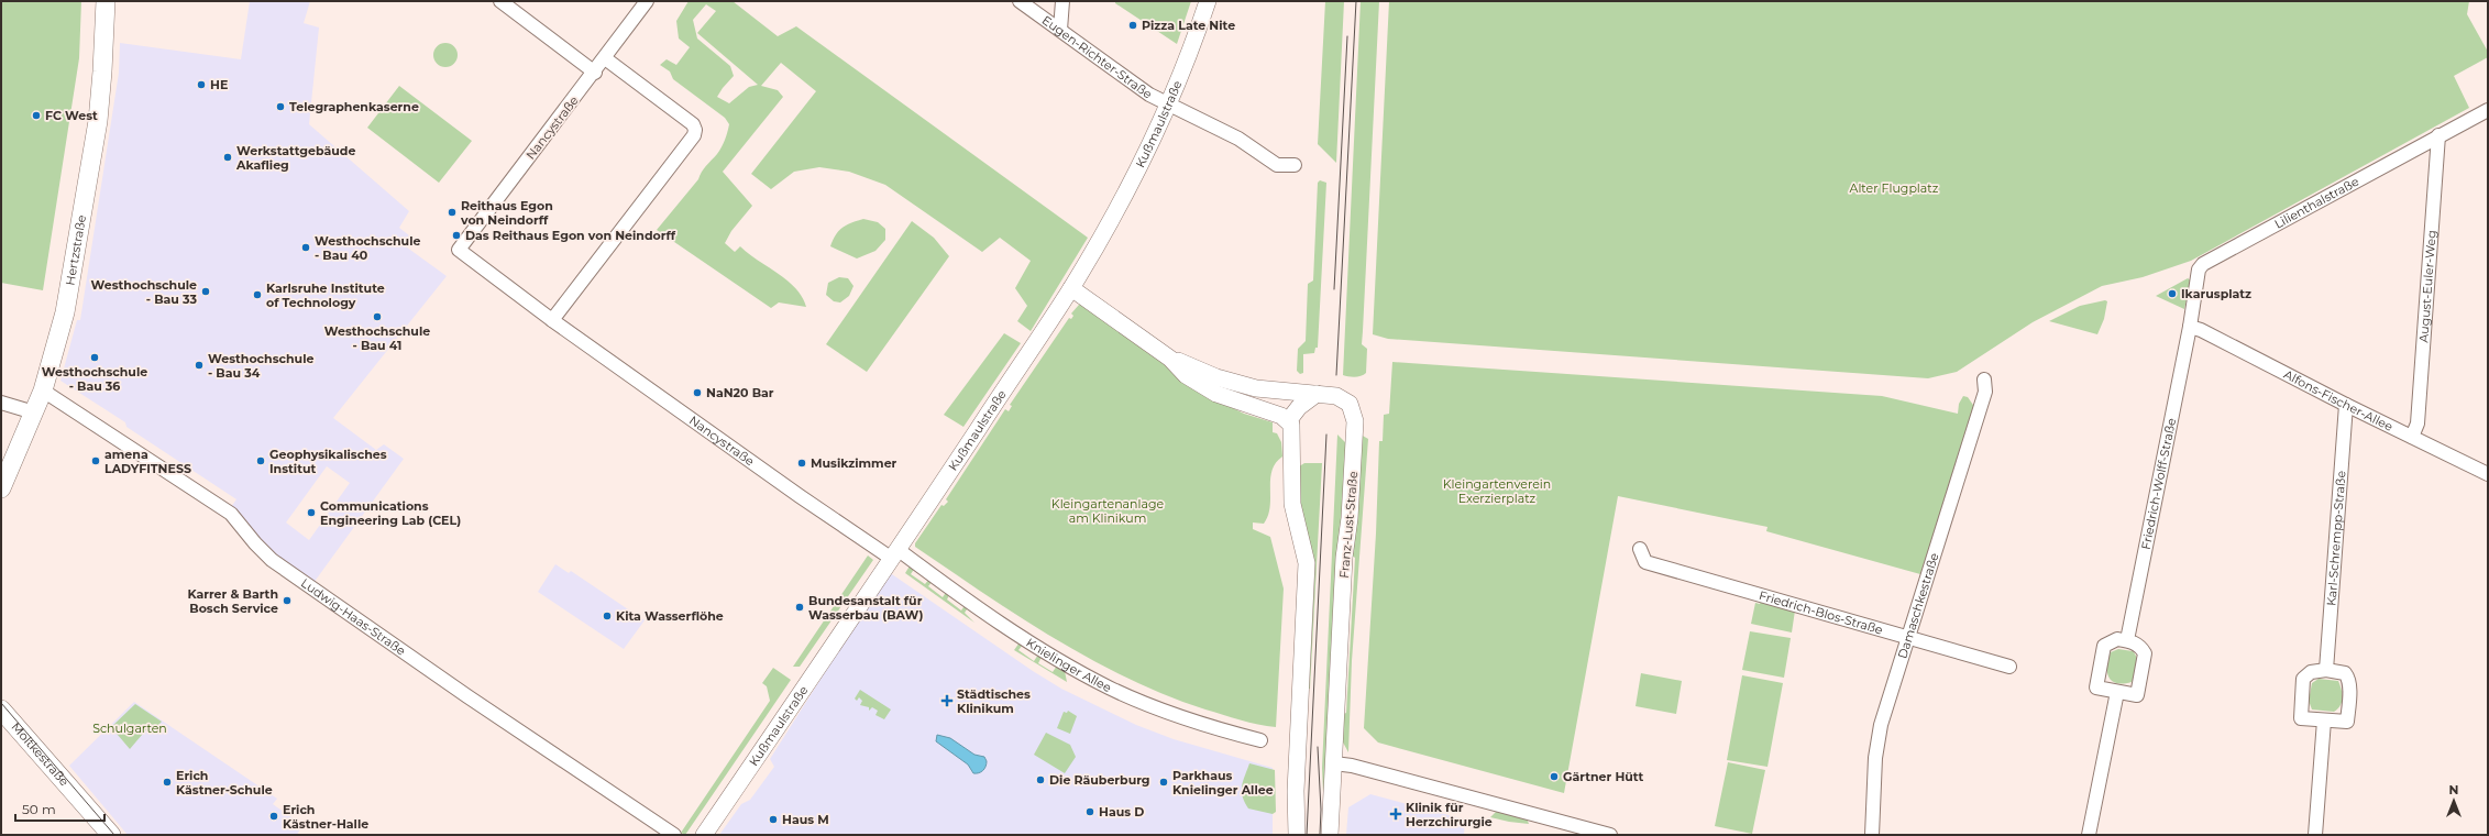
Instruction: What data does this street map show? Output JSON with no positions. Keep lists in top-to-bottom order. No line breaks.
{"streets":{"main road":["Hertzstraße","Moltkestraße"],"street":["Eugen-Richter-Straße","Kußmaulstraße","Nancystraße","Lilienthalstraße","August-Euler-Weg","Alfons-Fischer-Allee","Friedrich-Wolff-Straße","Franz-Lust-Straße","Karl-Schrempp-Straße","Damaschkestraße","Friedrich-Blos-Straße","Ludwig-Haas-Straße","Knielinger Allee"]},"crossings":[["Eugen-Richter-Straße","Kußmaulstraße"],["Kußmaulstraße","Nancystraße"],["Kußmaulstraße","Franz-Lust-Straße"],["Kußmaulstraße","Knielinger Allee"],["Nancystraße","Knielinger Allee"],["Lilienthalstraße","August-Euler-Weg"],["Lilienthalstraße","Alfons-Fischer-Allee"],["Lilienthalstraße","Friedrich-Wolff-Straße"],["Hertzstraße","Ludwig-Haas-Straße"],["August-Euler-Weg","Alfons-Fischer-Allee"],["Alfons-Fischer-Allee","Friedrich-Wolff-Straße"],["Alfons-Fischer-Allee","Karl-Schrempp-Straße"],["Damaschkestraße","Friedrich-Blos-Straße"]],"parks":["Alter Flugplatz","Kleingartenverein Exerzierplatz","Kleingartenanlage am Klinikum","Schulgarten"],"places":{"other":["Pizza Late Nite","HE","Telegraphenkaserne","FC West","Werkstattgebäude Akaflieg","Reithaus Egon von Neindorff","Das Reithaus Egon von Neindorff","Westhochschule - Bau 40","Westhochschule - Bau 33","Ikarusplatz","Karlsruhe Institute of Technology","Westhochschule - Bau 41","Westhochschule - Bau 36","Westhochschule - Bau 34","NaN20 Bar","amena LADYFITNESS","Geophysikalisches Institut","Musikzimmer","Communications Engineering Lab (CEL)","Karrer & Barth Bosch Service","Bundesanstalt für Wasserbau (BAW)","Kita Wasserflöhe","Gärtner Hütt","Die Räuberburg","Erich Kästner-Schule","Parkhaus Knielinger Allee","Haus D","Erich Kästner-Halle","Haus M"],"health":["Städtisches Klinikum","Klinik für Herzchirurgie"]},"scale_bar":"50 m","north":"top"}
